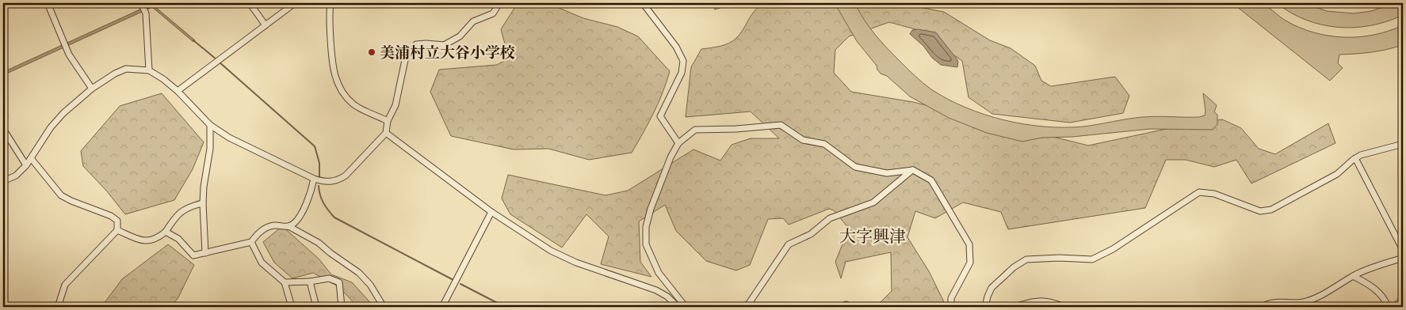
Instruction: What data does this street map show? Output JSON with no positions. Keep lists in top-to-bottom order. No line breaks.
{"districts":["大字興津"],"places":["美浦村立大谷小学校"]}
